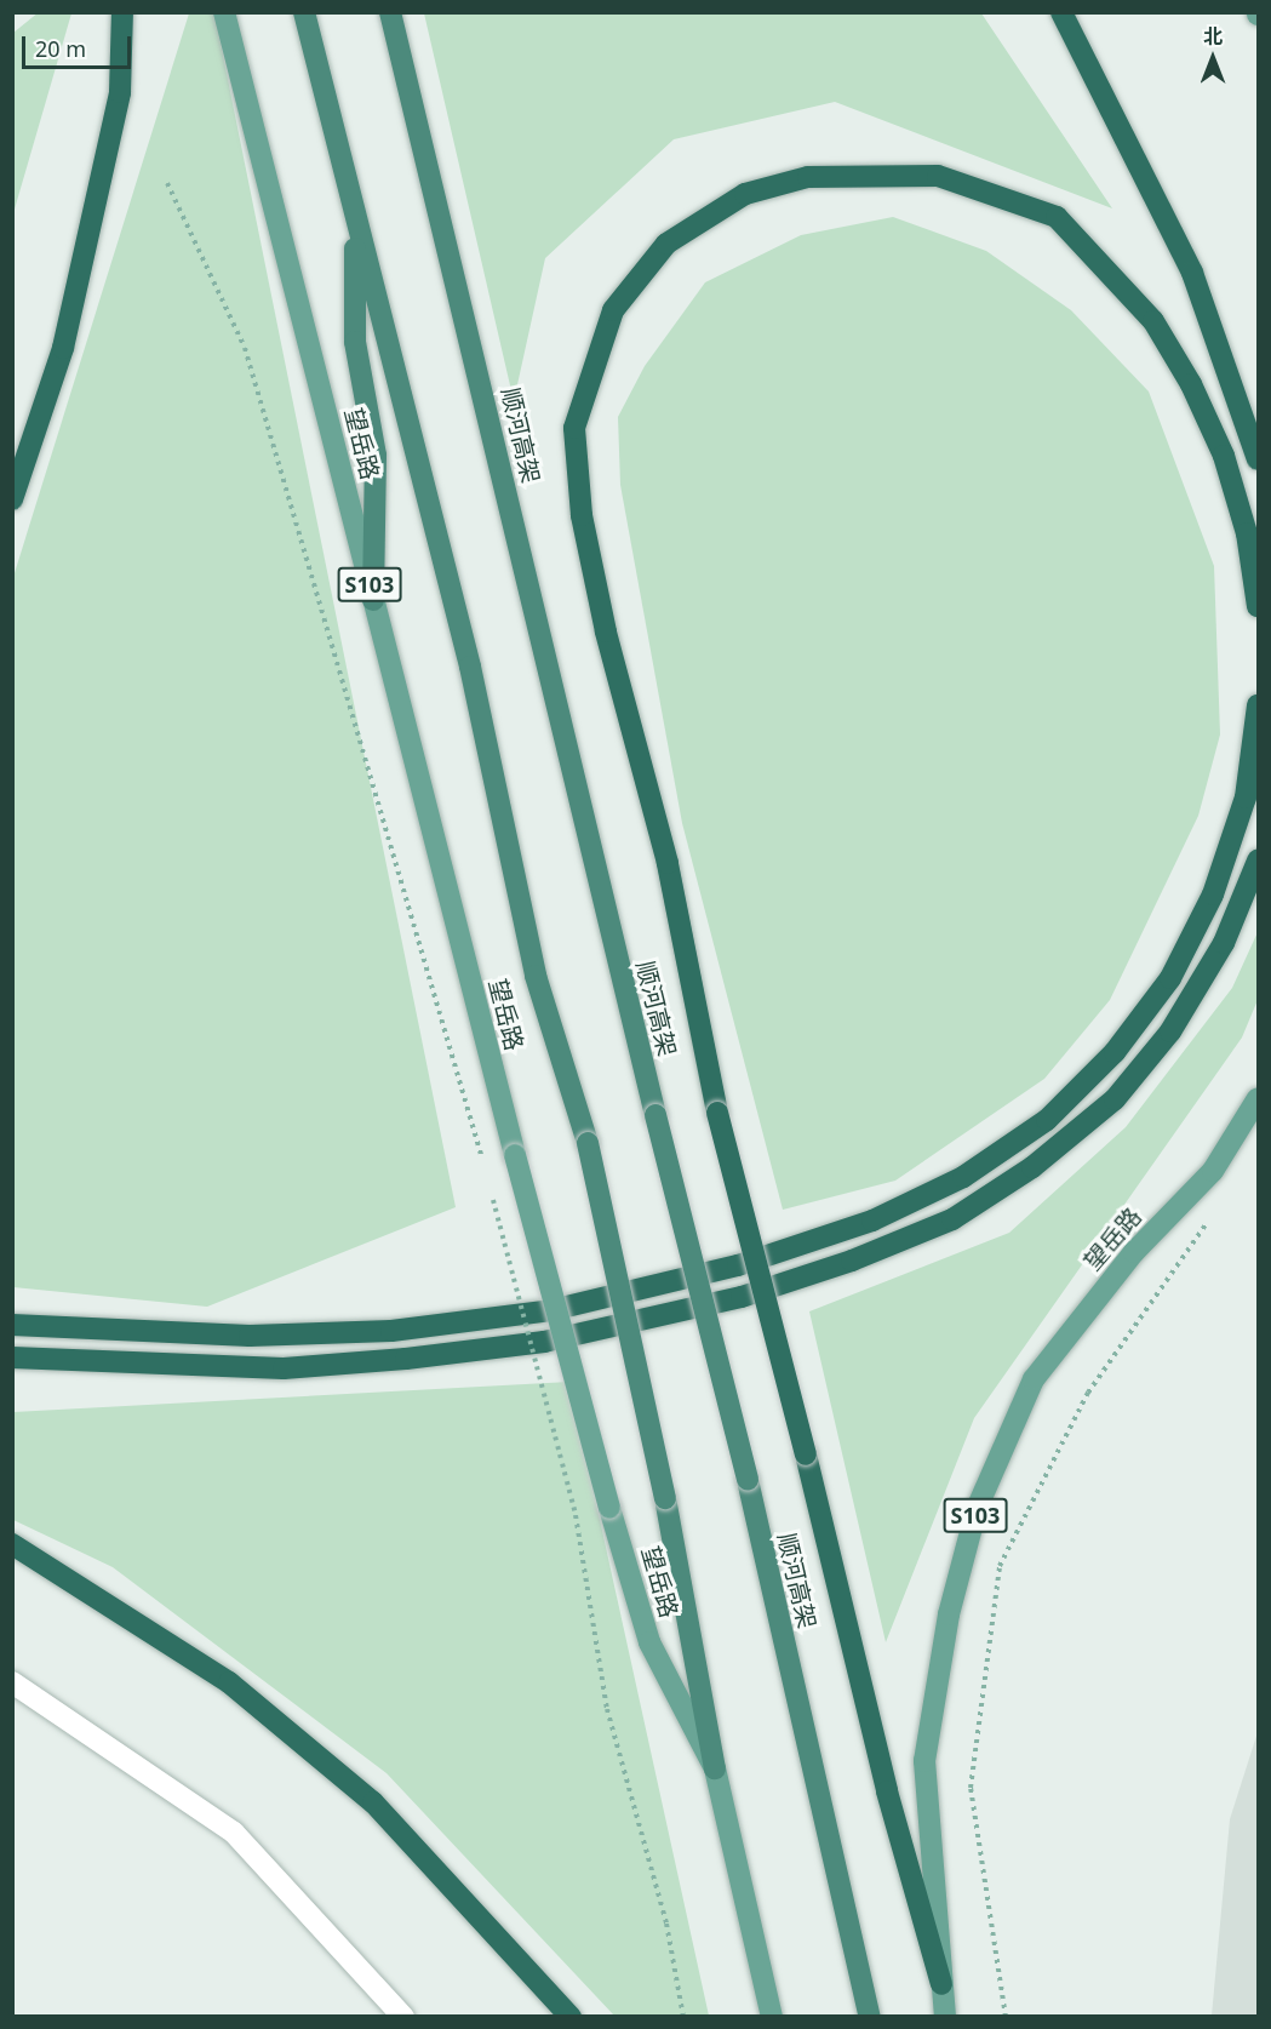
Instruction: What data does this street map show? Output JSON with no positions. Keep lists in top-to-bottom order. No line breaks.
{"streets":{"highway":["顺河高架"],"main road":["望岳路","S103"]},"scale_bar":"20 m","north":"top"}
